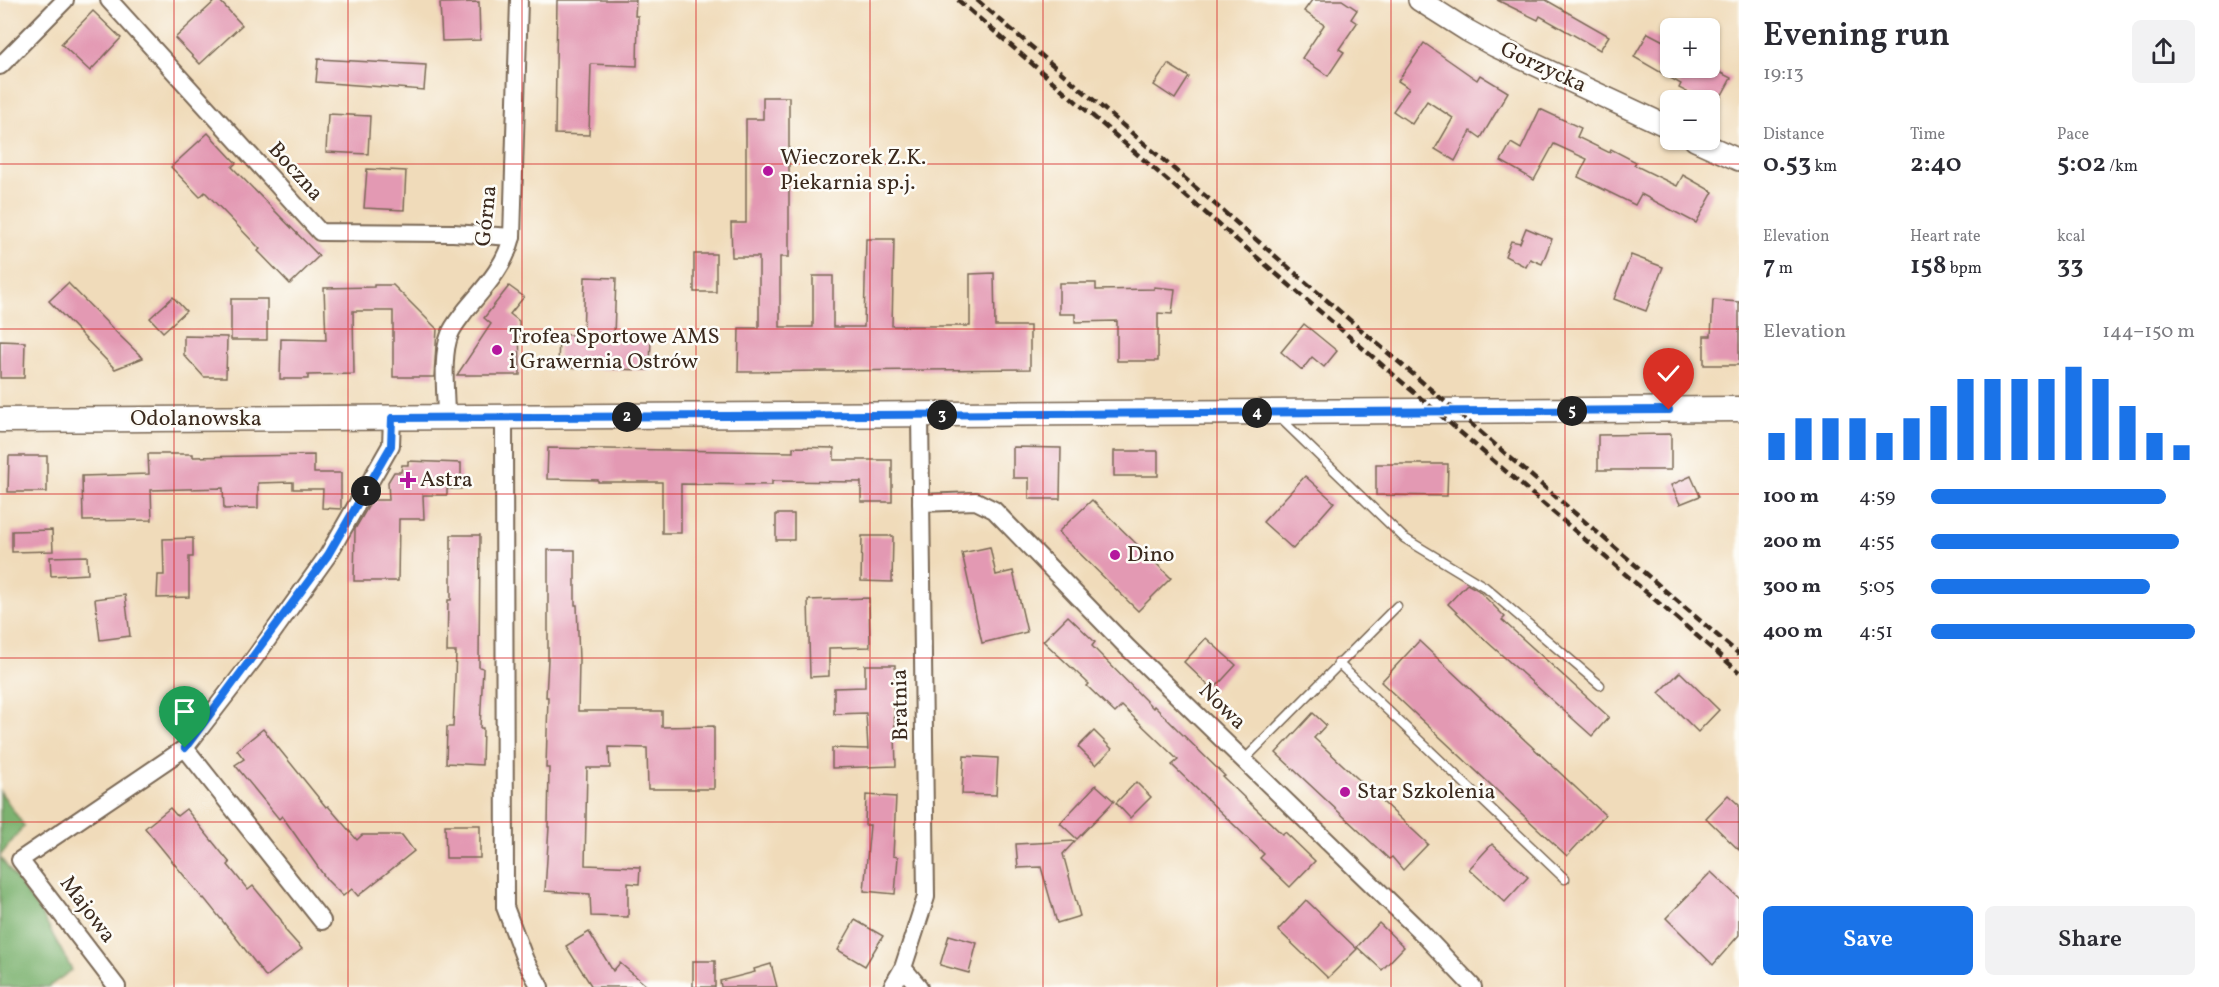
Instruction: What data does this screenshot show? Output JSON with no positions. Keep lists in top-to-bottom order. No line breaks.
{"streets":{"main road":["Odolanowska"],"street":["Gorzycka","Boczna","Górna","Bratnia","Nowa","Majowa"]},"crossings":[["Boczna","Górna"],["Górna","Odolanowska"],["Odolanowska","Bratnia"],["Bratnia","Nowa"]],"places":{"other":["Wieczorek Z.K. Piekarnia sp.j.","Trofea Sportowe AMS i Grawernia Ostrów","Dino","Star Szkolenia"],"health":["Astra"]},"page":{"heading":["Evening run","19:13"],"map_buttons":["+","−"],"stats":[["Distance","0.53 km"],["Time","2:40"],["Pace","5:02 /km"],["Elevation","7 m"],["Heart rate","158 bpm"],["kcal","33"]],"chart":["Elevation","144–150 m"],"pins":["5","4","3","2","1"],"list":[{"name":"100 m","note":"4:59"},{"name":"200 m","note":"4:55"},{"name":"300 m","note":"5:05"},{"name":"400 m","note":"4:51"}],"buttons":["Save","Share"]}}
